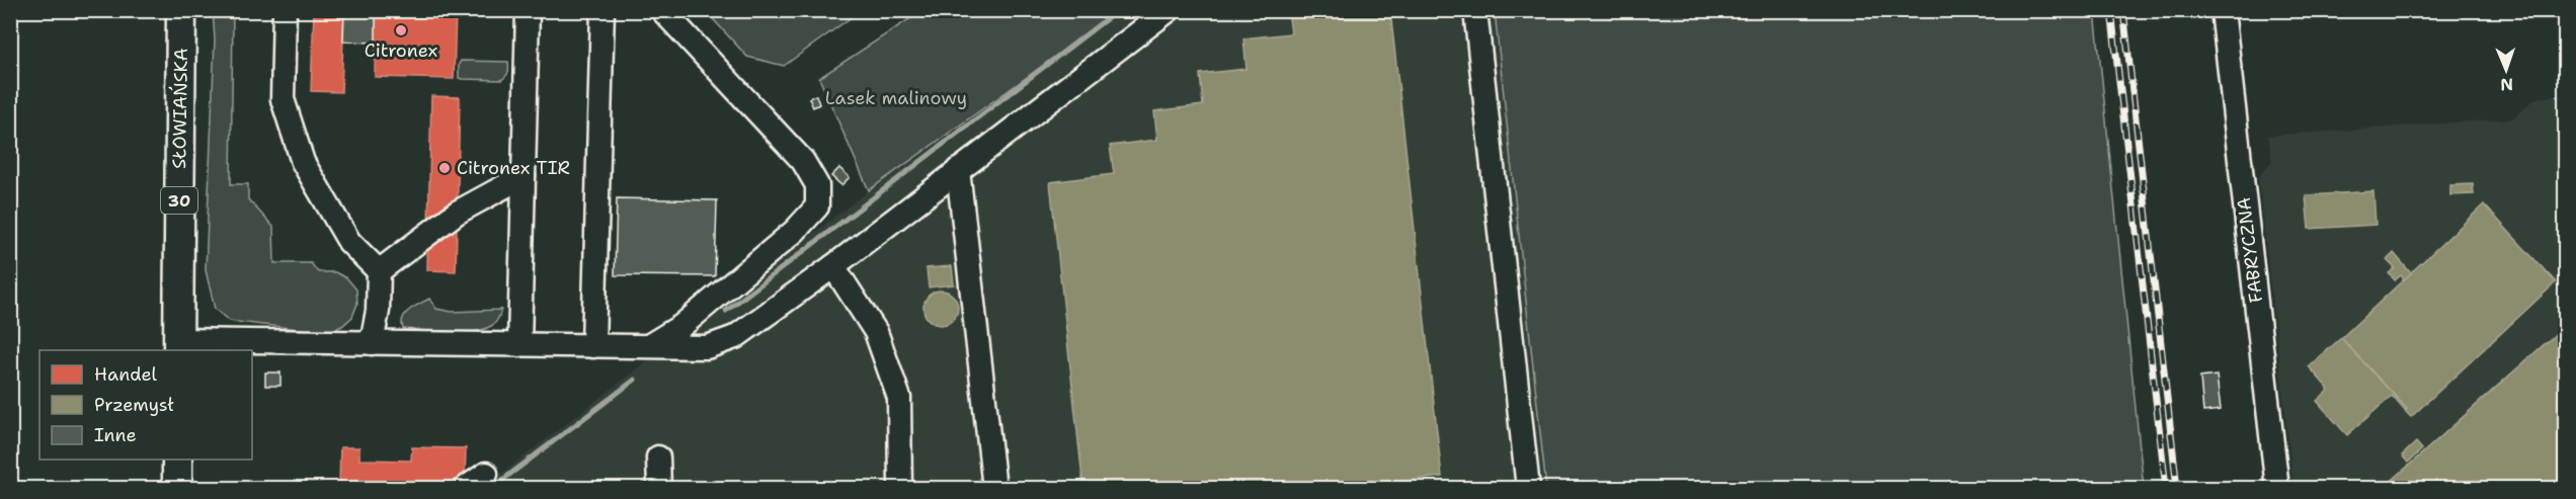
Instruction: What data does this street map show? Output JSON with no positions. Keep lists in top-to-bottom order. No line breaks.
{"streets":{"main road":["SŁOWIAŃSKA","30"],"street":["FABRYCZNA"]},"parks":["Lasek malinowy"],"places":["Citronex","Citronex TIR"],"legend":["Handel","Przemysł","Inne"],"north":"bottom"}
